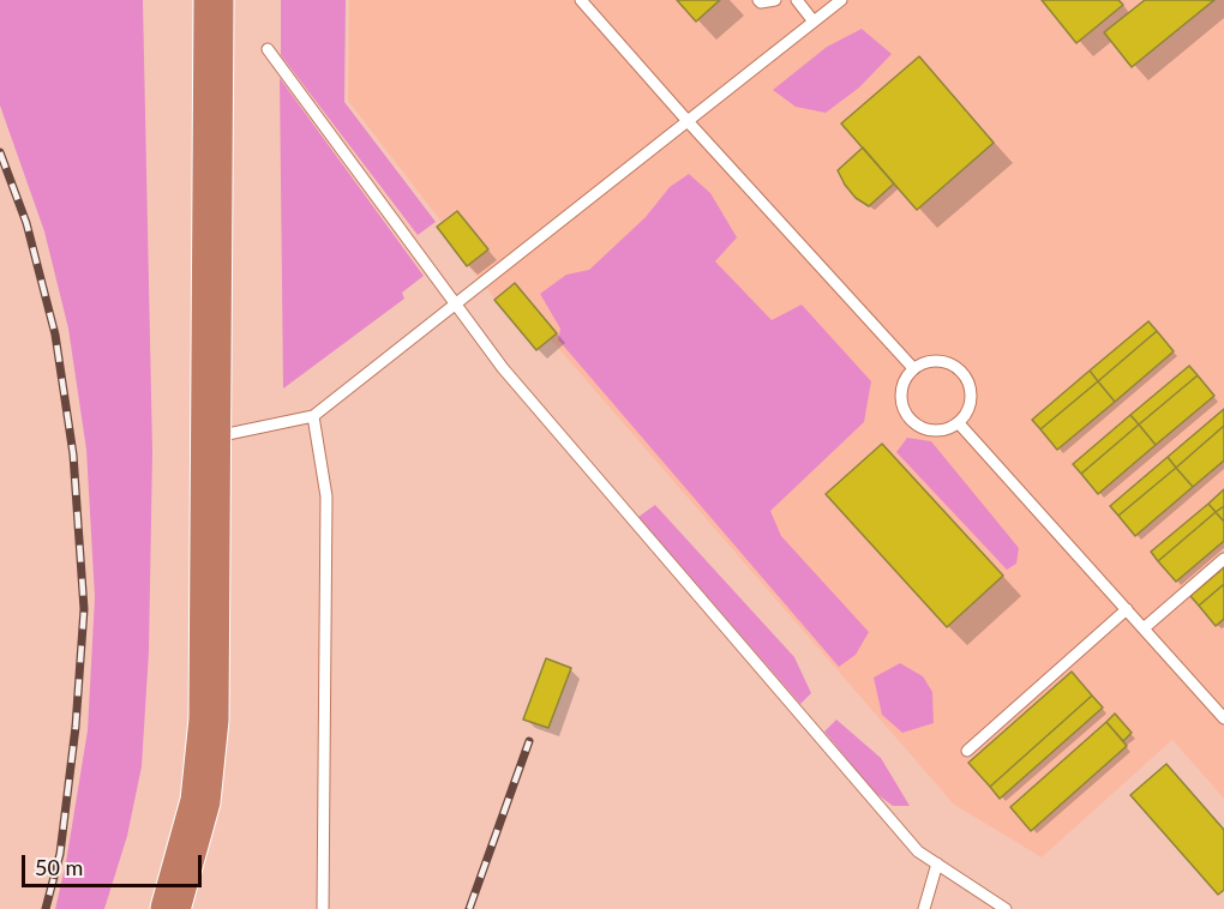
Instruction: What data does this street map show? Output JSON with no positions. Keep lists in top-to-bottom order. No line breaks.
{"scale_bar":"50 m"}
